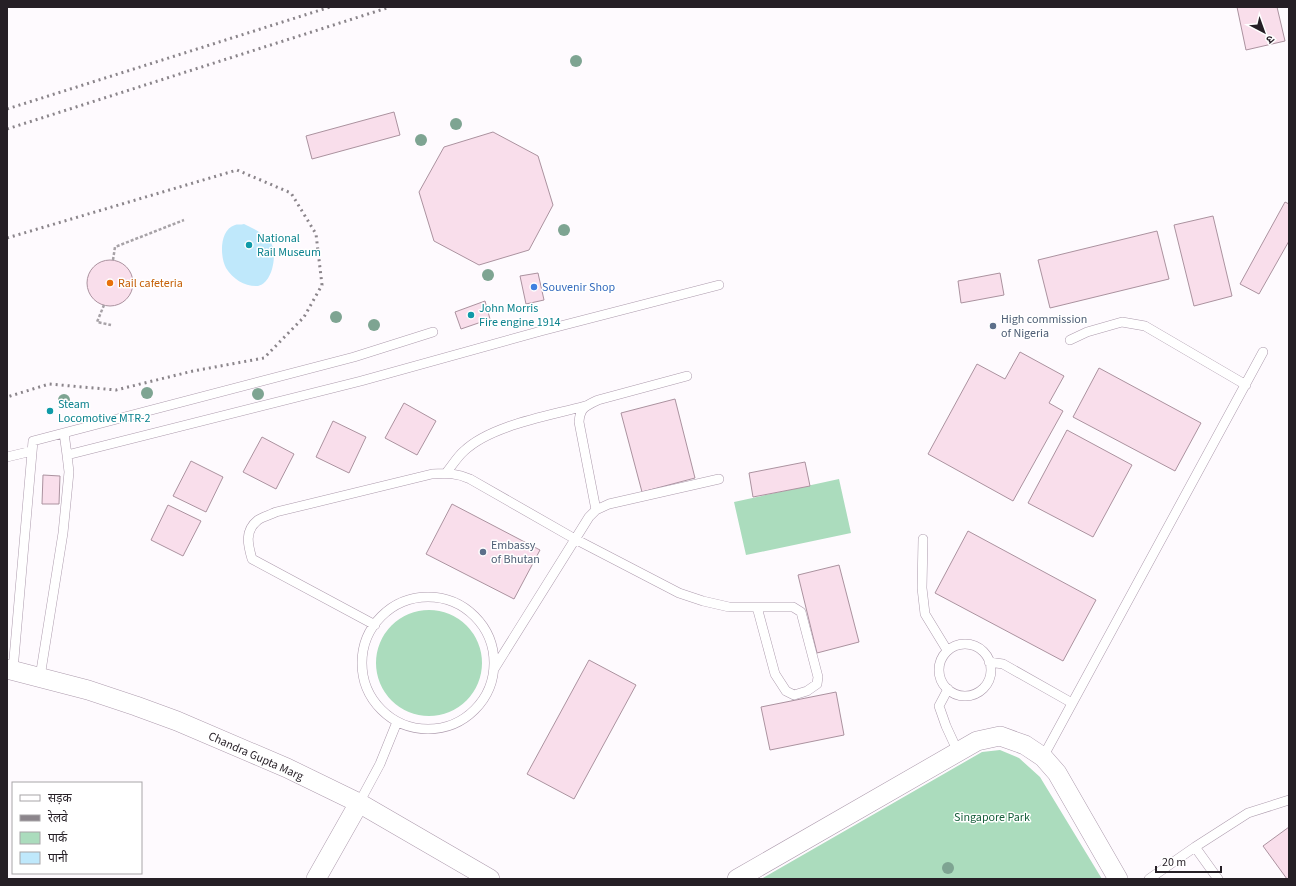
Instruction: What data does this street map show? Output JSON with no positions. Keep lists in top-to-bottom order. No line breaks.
{"streets":{"street":["Chandra Gupta Marg"]},"parks":["Singapore Park"],"places":["National Rail Museum","Rail cafeteria","Souvenir Shop","John Morris Fire engine 1914","High commission of Nigeria","Steam Locomotive MTR-2","Embassy of Bhutan"],"legend":["सड़क","रेलवे","पार्क","पानी"],"scale_bar":"20 m","north":"bottom right"}
